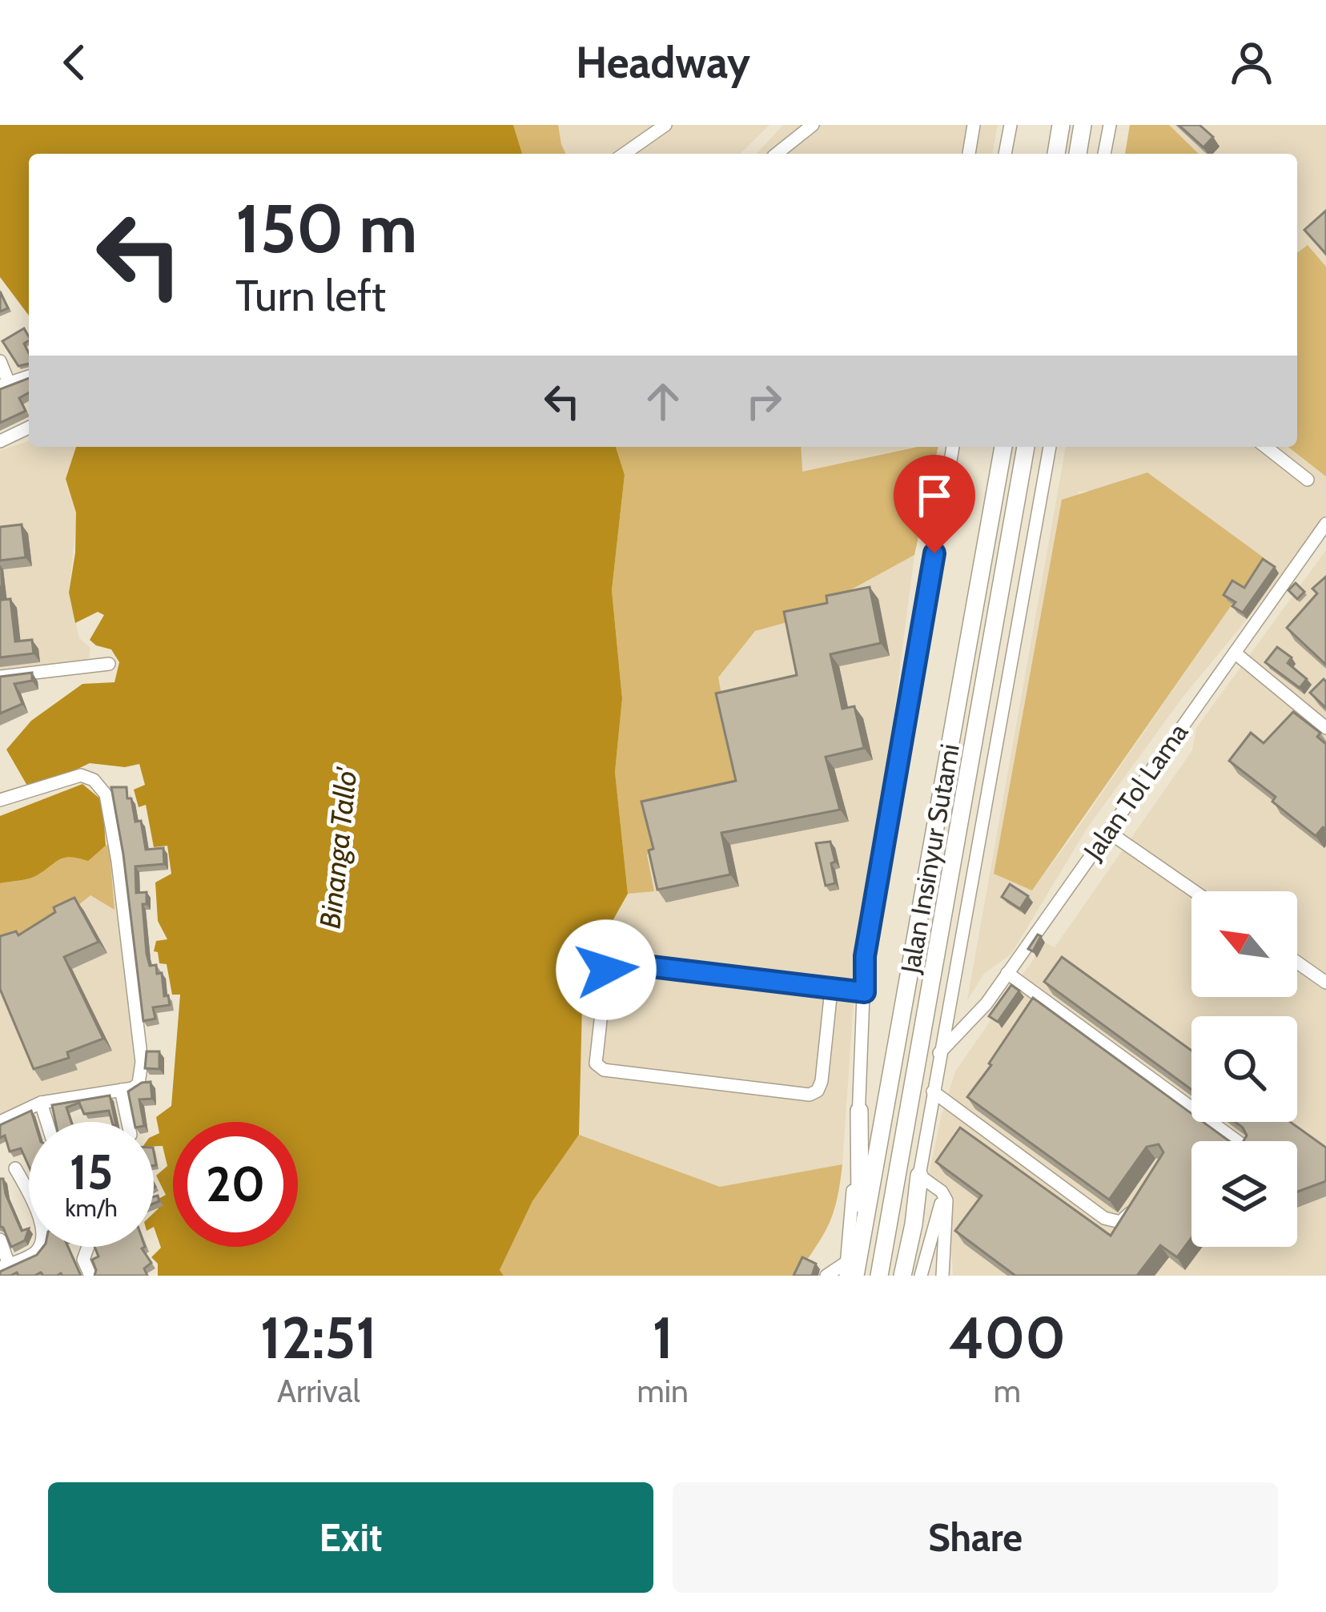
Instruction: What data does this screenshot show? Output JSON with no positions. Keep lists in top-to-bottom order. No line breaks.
{"streets":{"highway":["Jalan Insinyur Sutami"],"street":["Jalan Tol Lama"]},"water":["Binanga Tallo'"],"north":"top left","page":{"header":"Headway","turn":["150 m","Turn left"],"speed":"15 km/h","limit":"20","eta":["12:51","Arrival","1","min","400","m"],"buttons":["Exit","Share"]}}
